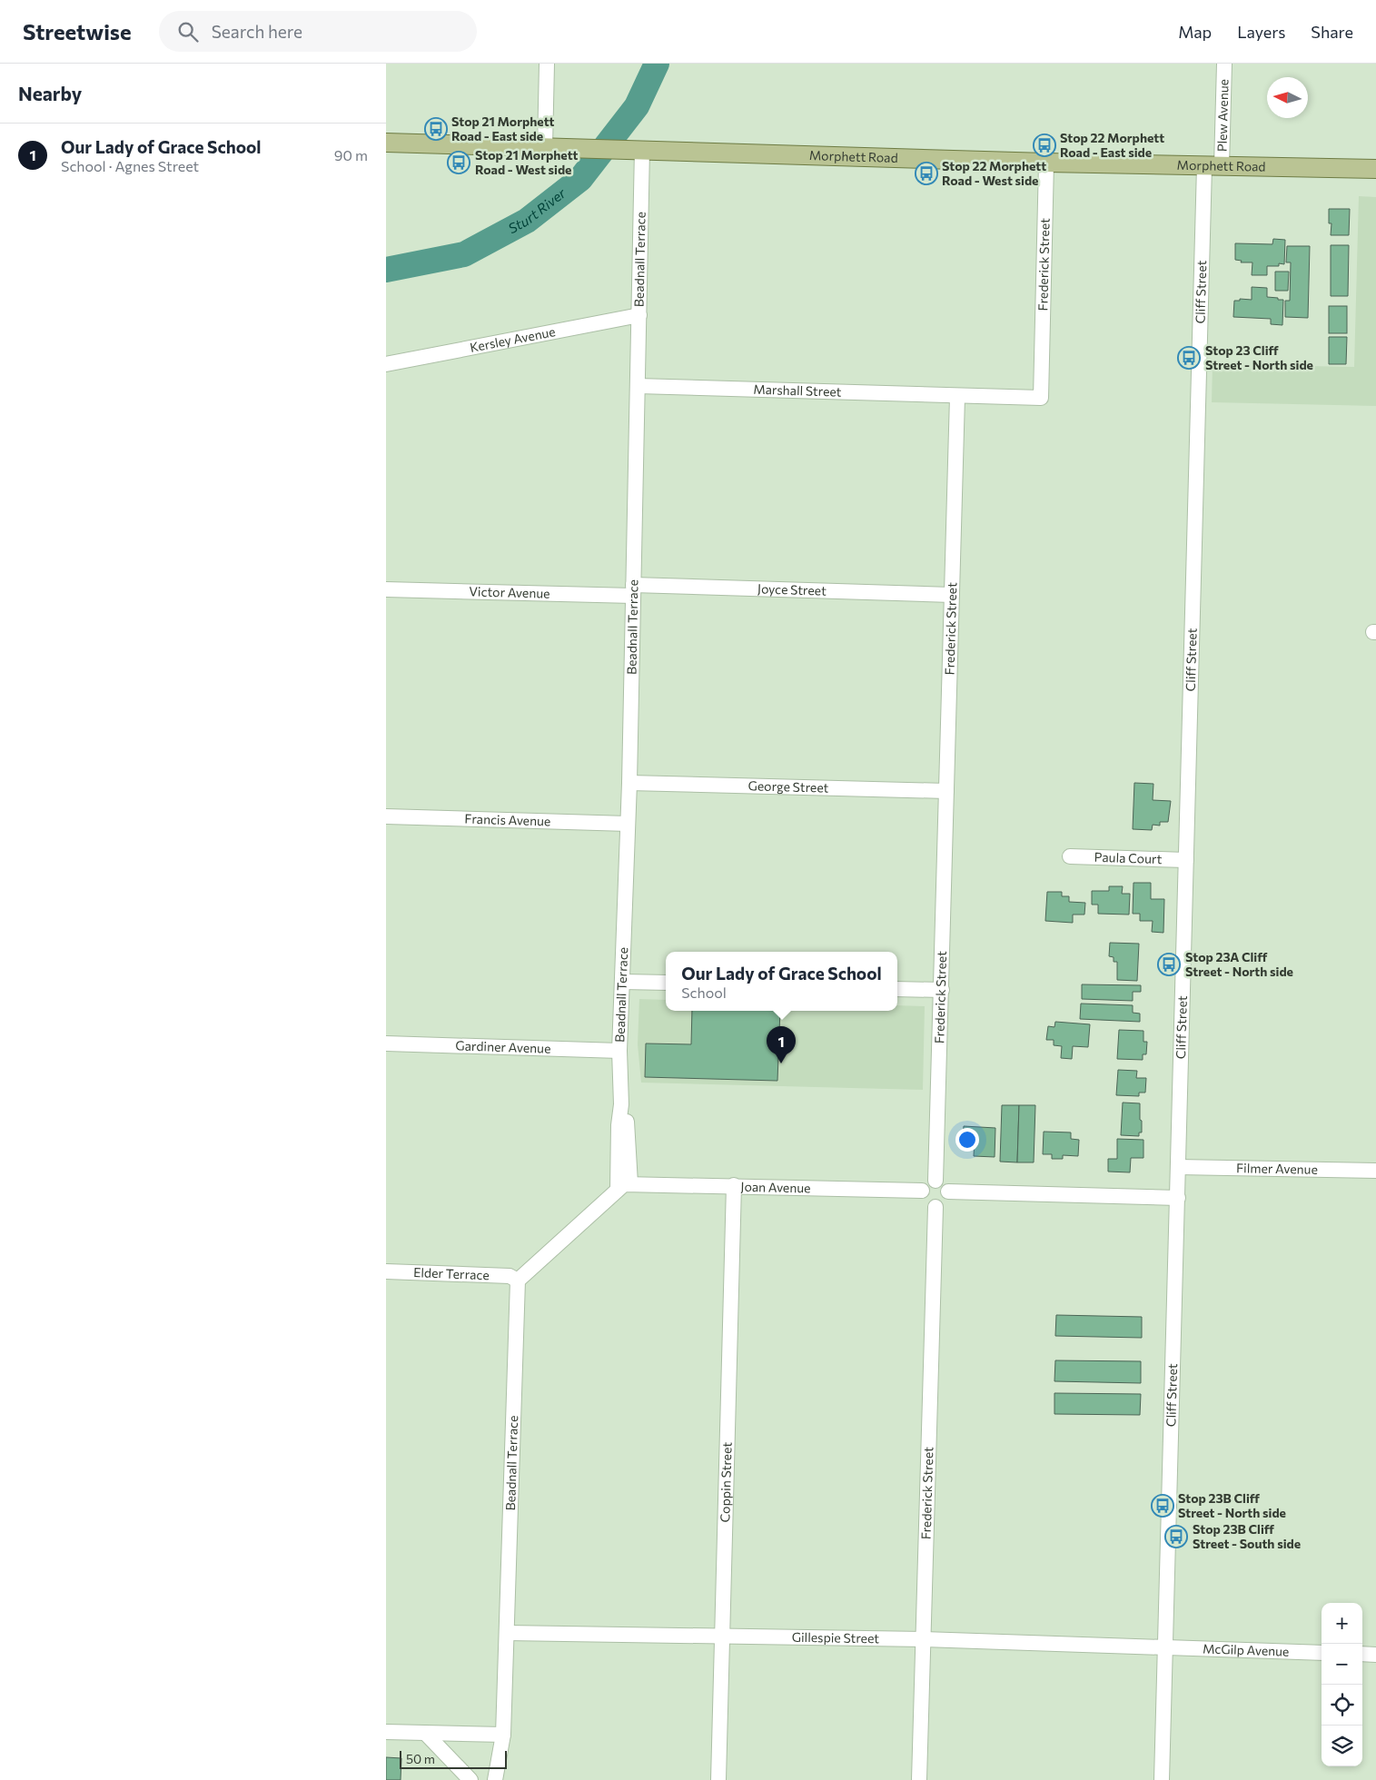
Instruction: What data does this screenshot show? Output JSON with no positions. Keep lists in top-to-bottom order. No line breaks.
{"streets":{"main road":["Morphett Road"],"street":["Plew Avenue","Beadnall Terrace","Frederick Street","Cliff Street","Kersley Avenue","Marshall Street","Joyce Street","Victor Avenue","George Street","Francis Avenue","Paula Court","Gardiner Avenue","Filmer Avenue","Joan Avenue","Elder Terrace","Coppin Street","Gillespie Street","McGilp Avenue"]},"crossings":[["Plew Avenue","Morphett Road"],["Plew Avenue","Cliff Street"],["Morphett Road","Beadnall Terrace"],["Morphett Road","Frederick Street"],["Morphett Road","Cliff Street"],["Beadnall Terrace","Kersley Avenue"],["Beadnall Terrace","Marshall Street"],["Beadnall Terrace","Joyce Street"],["Beadnall Terrace","Victor Avenue"],["Beadnall Terrace","George Street"],["Beadnall Terrace","Francis Avenue"],["Beadnall Terrace","Gardiner Avenue"],["Beadnall Terrace","Joan Avenue"],["Beadnall Terrace","Elder Terrace"],["Beadnall Terrace","Gillespie Street"],["Frederick Street","Marshall Street"],["Frederick Street","Joyce Street"],["Frederick Street","George Street"],["Frederick Street","Joan Avenue"],["Frederick Street","Gillespie Street"],["Cliff Street","Paula Court"],["Cliff Street","Filmer Avenue"],["Cliff Street","Gillespie Street"],["Cliff Street","McGilp Avenue"],["Joyce Street","Victor Avenue"],["Joan Avenue","Coppin Street"],["Coppin Street","Gillespie Street"],["Gillespie Street","McGilp Avenue"]],"water":["Sturt River"],"places":{"bus stop":["Stop 21 Morphett Road - East side","Stop 22 Morphett Road - East side","Stop 21 Morphett Road - West side","Stop 22 Morphett Road - West side","Stop 23 Cliff Street - North side","Stop 23A Cliff Street - North side","Stop 23B Cliff Street - North side","Stop 23B Cliff Street - South side"]},"scale_bar":"50 m","north":"left","page":{"header":"Streetwise","search":"Search here","nav":["Map","Layers","Share"],"heading":"Nearby","list":[{"mark":"1","name":"Our Lady of Grace School","note":"School · Agnes Street","value":"90 m"}],"popup":["Our Lady of Grace School","School"],"pins":"1","map_buttons":["+","−"],"scale":"50 m"}}
